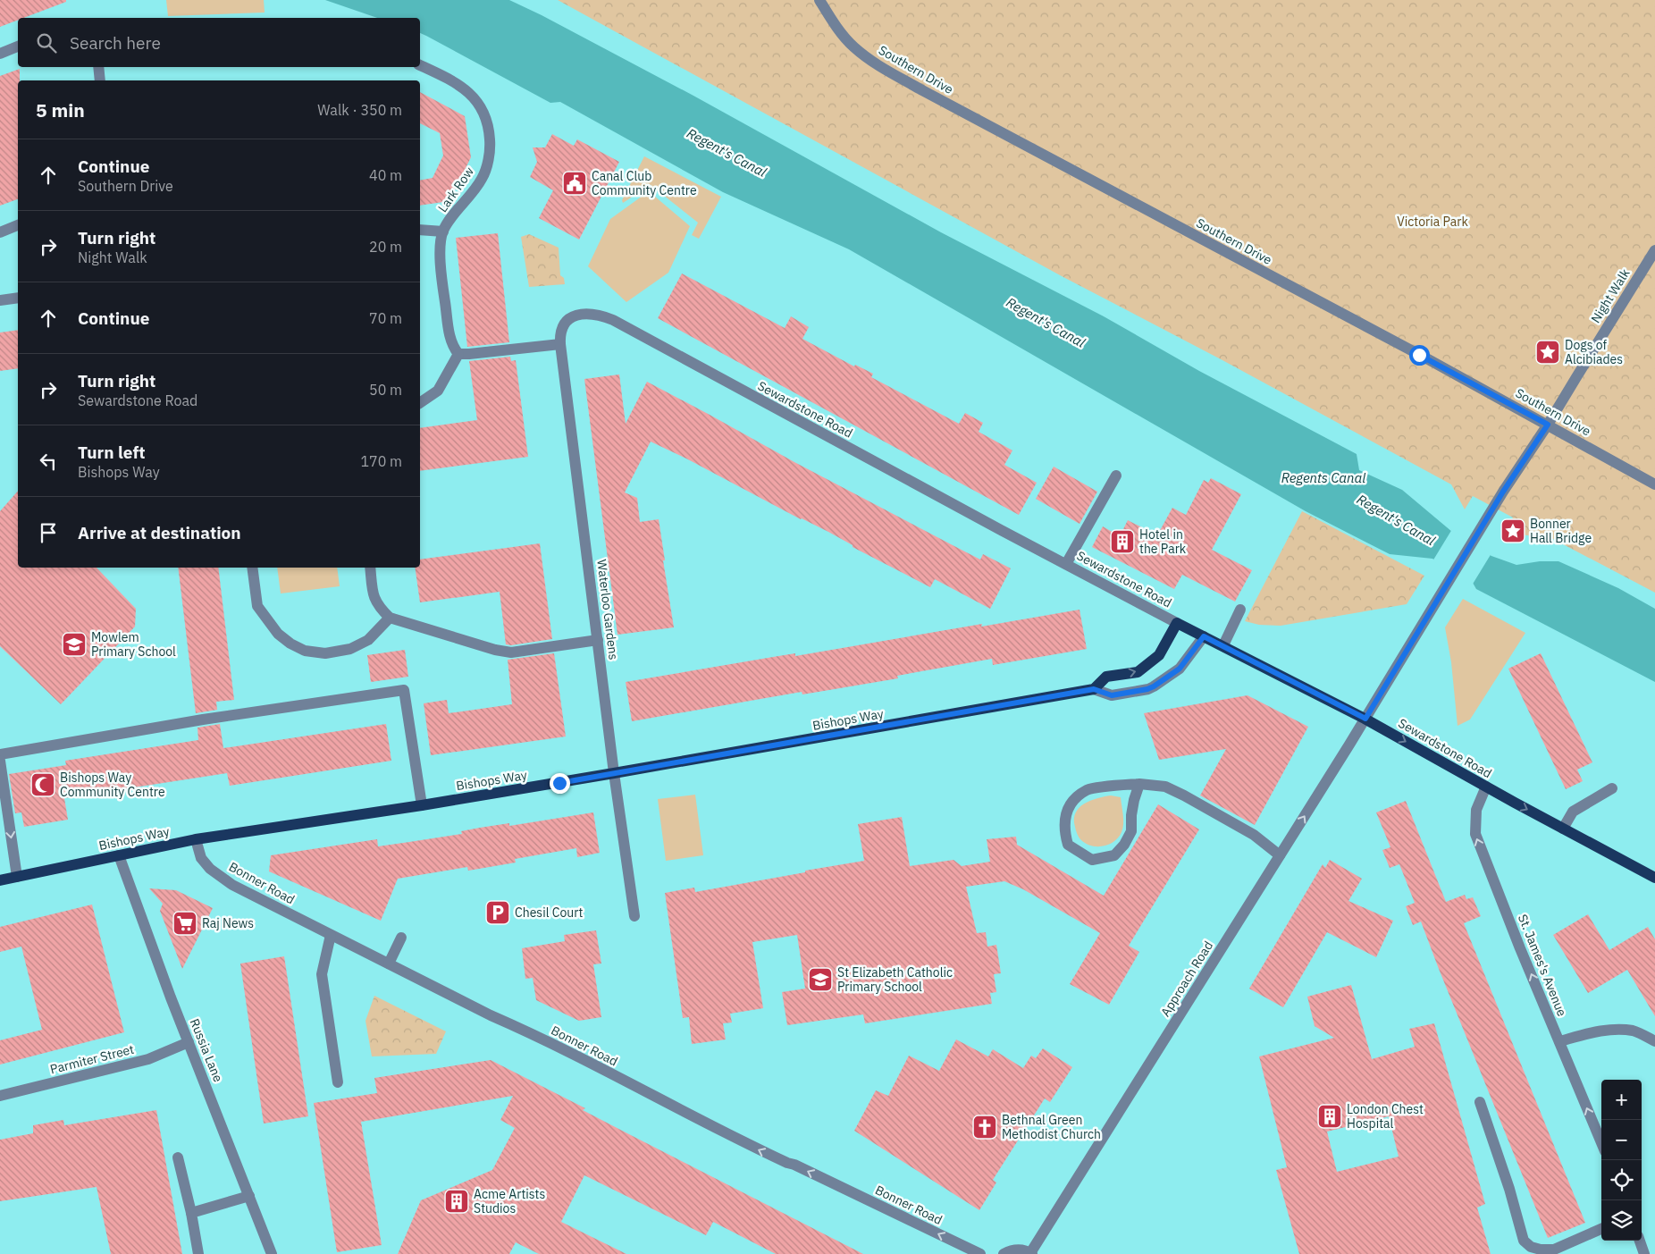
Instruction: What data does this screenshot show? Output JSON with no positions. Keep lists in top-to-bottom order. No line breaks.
{"streets":{"main road":["Sewardstone Road","Bishops Way"],"street":["Southern Drive","Lark Row","Night Walk","Waterloo Gardens","Bonner Road","St. James's Avenue","Approach Road","Russia Lane","Parmiter Street"]},"crossings":[["Southern Drive","Night Walk"],["Night Walk","Approach Road"],["Sewardstone Road","Waterloo Gardens"],["Sewardstone Road","Bishops Way"],["Sewardstone Road","St. James's Avenue"],["Sewardstone Road","Approach Road"],["Waterloo Gardens","Bishops Way"],["Bishops Way","Bonner Road"],["Bishops Way","Russia Lane"],["Russia Lane","Parmiter Street"]],"one_way":["Bonner Road","St. James's Avenue"],"water":["Regent's Canal","Regents Canal"],"parks":["Victoria Park"],"places":{"public building":["Canal Club Community Centre"],"place":["Dogs of Alcibiades","Bonner Hall Bridge"],"building":["Hotel in the Park","London Chest Hospital","Acme Artists Studios"],"school or university":["Mowlem Primary School","St Elizabeth Catholic Primary School"],"mosque":["Bishops Way Community Centre"],"parking":["Chesil Court"],"supermarket":["Raj News"],"church":["Bethnal Green Methodist Church"]},"page":{"search":"Search here","heading":["5 min","Walk · 350 m"],"list":[["Continue","Southern Drive","40 m"],["Turn right","Night Walk","20 m"],["Continue","70 m"],["Turn right","Sewardstone Road","50 m"],["Turn left","Bishops Way","170 m"],"Arrive at destination"],"map_buttons":["+","−"]}}
